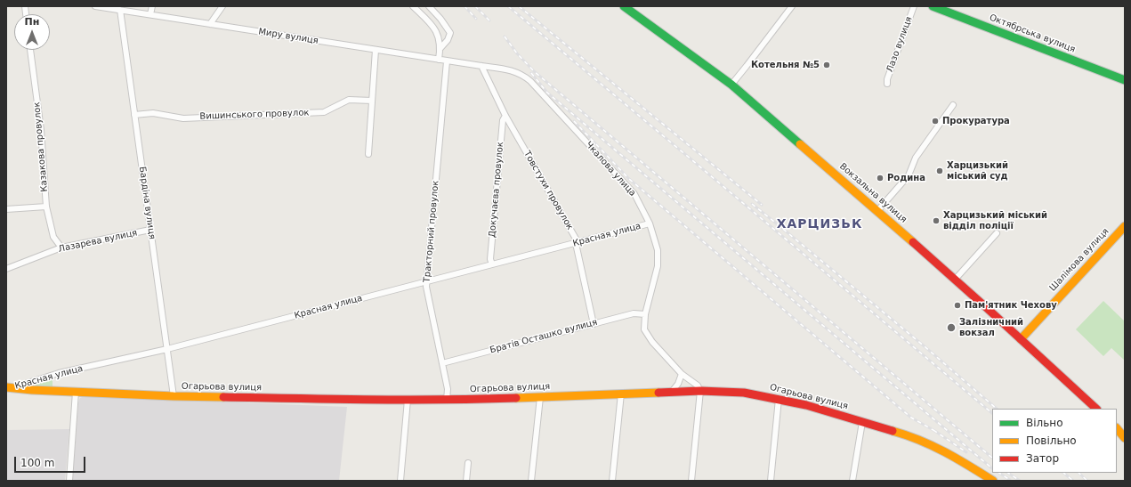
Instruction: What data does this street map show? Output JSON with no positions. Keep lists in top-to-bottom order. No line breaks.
{"streets":{"street":["Октябрська вулиця","Миру вулиця","Лазо вулиця","Вишинського провулок","Казакова провулок","Чкалова улица","Докучаєва провулок","Товстухи провулок","Вокзальна вулиця","Бардіна вулиця","Тракторний провулок","Красная улица","Лазарева вулиця","Шалімова вулиця","Братів Осташко вулиця","Огарьова вулиця"]},"crossings":[["Миру вулиця","Чкалова улица"],["Миру вулиця","Товстухи провулок"],["Миру вулиця","Бардіна вулиця"],["Миру вулиця","Тракторний провулок"],["Вишинського провулок","Бардіна вулиця"],["Казакова провулок","Лазарева вулиця"],["Чкалова улица","Товстухи провулок"],["Чкалова улица","Красная улица"],["Чкалова улица","Братів Осташко вулиця"],["Чкалова улица","Огарьова вулиця"],["Докучаєва провулок","Товстухи провулок"],["Докучаєва провулок","Красная улица"],["Товстухи провулок","Красная улица"],["Товстухи провулок","Братів Осташко вулиця"],["Вокзальна вулиця","Шалімова вулиця"],["Бардіна вулиця","Красная улица"],["Бардіна вулиця","Лазарева вулиця"],["Бардіна вулиця","Огарьова вулиця"],["Тракторний провулок","Красная улица"],["Тракторний провулок","Братів Осташко вулиця"],["Тракторний провулок","Огарьова вулиця"],["Красная улица","Огарьова вулиця"]],"districts":["ХАРЦИЗЬК"],"places":["Котельня №5","Прокуратура","Харцизький міський суд","Родина","Харцизький міський відділ поліції","Пам'ятник Чехову","Залізничний вокзал"],"legend":["Вільно","Повільно","Затор"],"scale_bar":"100 m","north":"top"}
